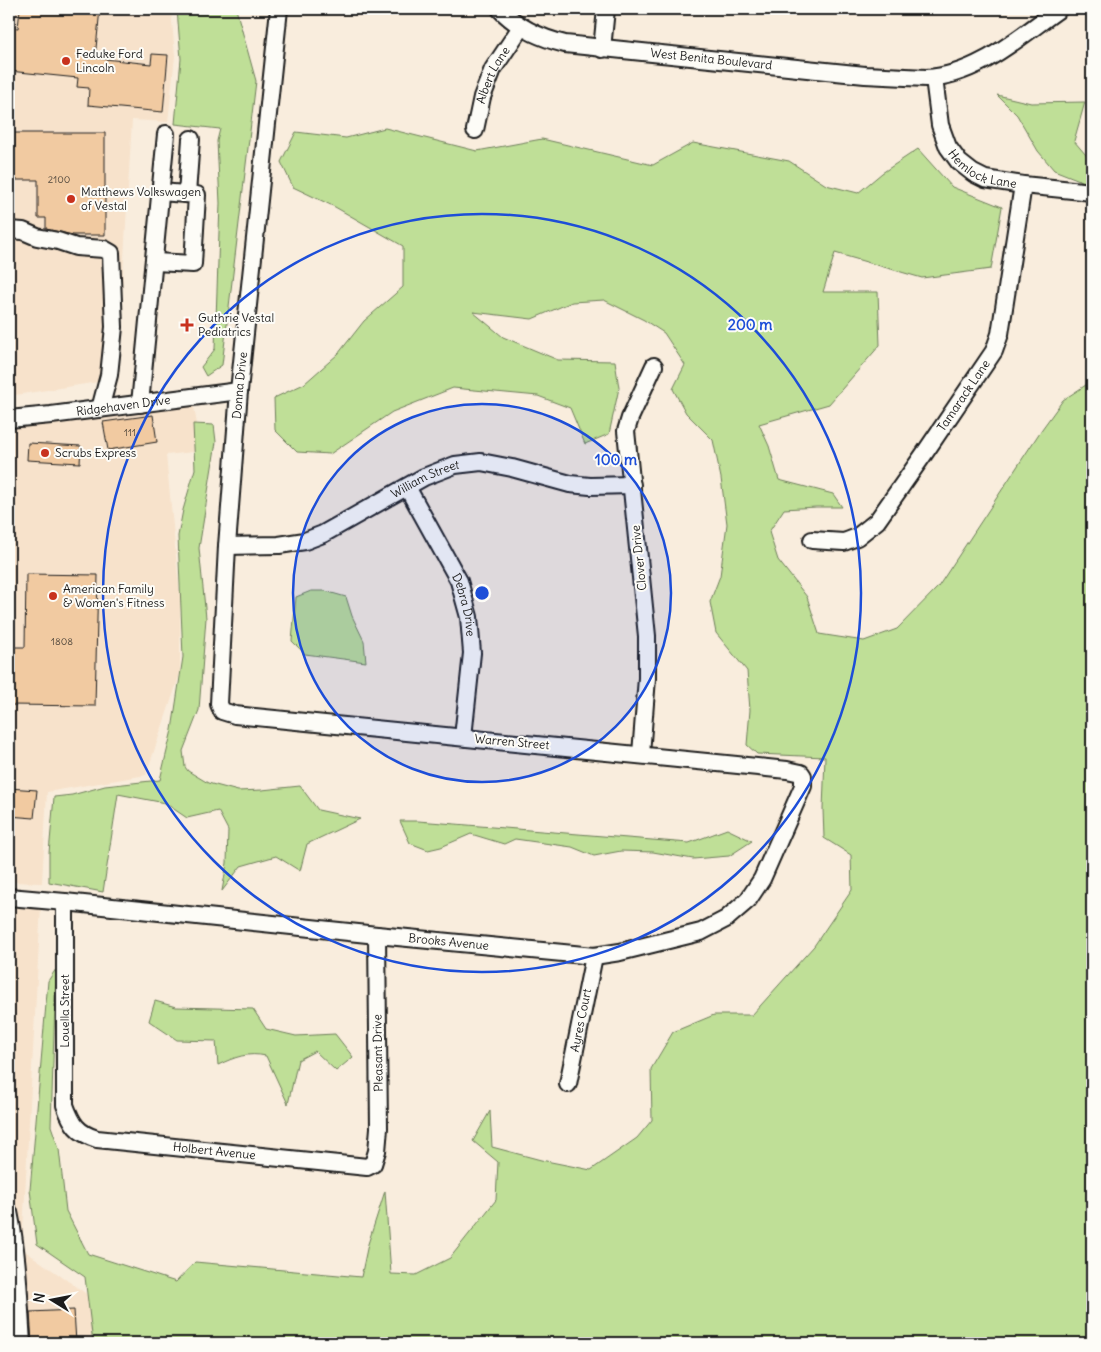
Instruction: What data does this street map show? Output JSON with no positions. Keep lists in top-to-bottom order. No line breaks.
{"streets":{"street":["West Benita Boulevard","Albert Lane","Hemlock Lane","Donna Drive","Tamarack Lane","Ridgehaven Drive","William Street","Clover Drive","Debra Drive","Warren Street","Brooks Avenue","Louella Street","Ayres Court","Pleasant Drive","Holbert Avenue"]},"crossings":[["West Benita Boulevard","Albert Lane"],["West Benita Boulevard","Hemlock Lane"],["Hemlock Lane","Tamarack Lane"],["Donna Drive","Ridgehaven Drive"],["Donna Drive","William Street"],["Donna Drive","Warren Street"],["William Street","Clover Drive"],["William Street","Debra Drive"],["Clover Drive","Warren Street"],["Debra Drive","Warren Street"],["Warren Street","Brooks Avenue"],["Brooks Avenue","Louella Street"],["Brooks Avenue","Ayres Court"],["Brooks Avenue","Pleasant Drive"],["Louella Street","Holbert Avenue"],["Pleasant Drive","Holbert Avenue"]],"places":{"other":["Feduke Ford Lincoln","Matthews Volkswagen of Vestal","Scrubs Express","American Family & Women's Fitness"],"health":["Guthrie Vestal Pediatrics"]},"house_numbers":["2100","111","1808"],"north":"left","rings":["200 m","100 m"]}
